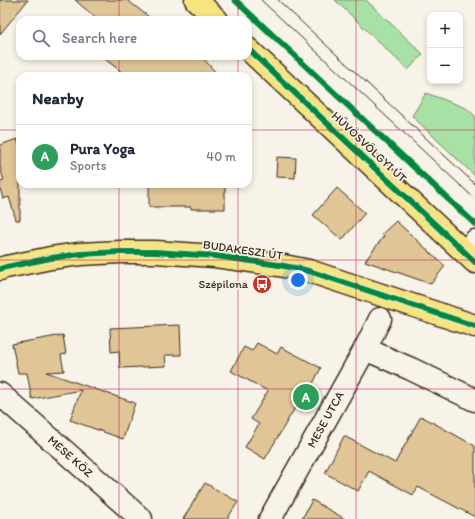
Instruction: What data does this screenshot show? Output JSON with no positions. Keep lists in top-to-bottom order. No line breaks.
{"streets":{"main road":["HŰVÖSVÖLGYI ÚT","BUDAKESZI ÚT"],"street":["MESE UTCA","MESE KÖZ"]},"places":{"bus stop":["Szépilona"]},"page":{"map_buttons":["+","−"],"search":"Search here","heading":"Nearby","list":[{"mark":"A","name":"Pura Yoga","note":"Sports","value":"40 m"}],"pins":"A"}}
